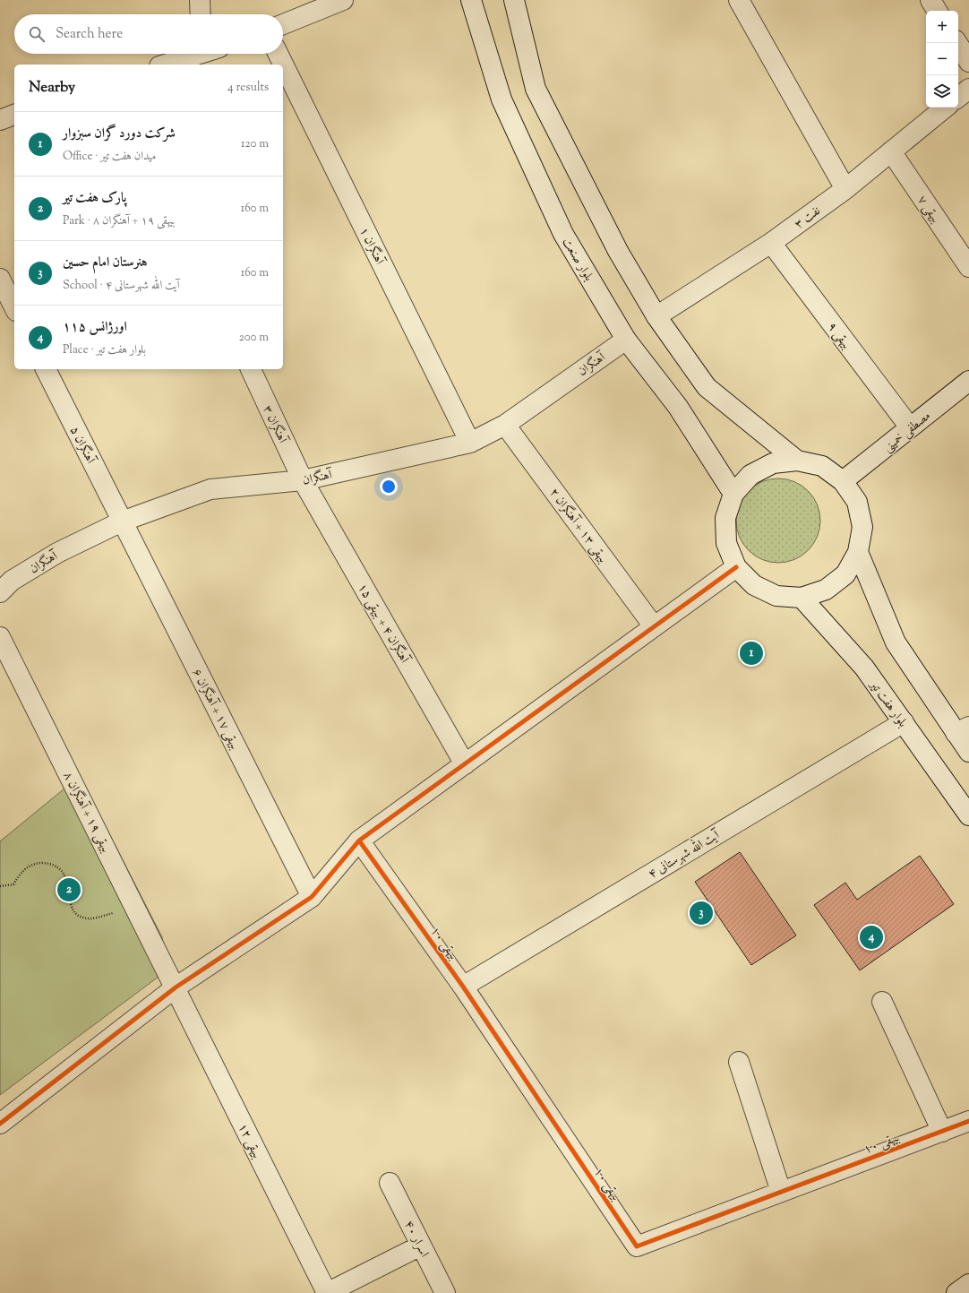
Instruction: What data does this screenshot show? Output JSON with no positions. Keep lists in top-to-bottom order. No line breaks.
{"streets":{"street":["بیهقی ۷","نفت ۳","آهنگران ۱","بلوار صنعت","بیهقی ۹","آهنگران","آهنگران ۳","مصطفی خمینی","آهنگران ۵","بیهقی ۱۳ + آهنگران ۲","آهنگران ۴ + بیهقی ۱۵","بلوار هفت تیر","بیهقی ۱۷ + آهنگران ۶","بیهقی ۱۹ + آهنگران ۸","آیت الله شهرستانی ۴","بیهقی ۱۰","بیهقی ۱۲","اسرار ۴۰"]},"crossings":[["بیهقی ۷","نفت ۳"],["نفت ۳","بیهقی ۹"],["آهنگران ۱","آهنگران"],["بلوار صنعت","آهنگران"],["بیهقی ۹","مصطفی خمینی"],["آهنگران","آهنگران ۳"],["آهنگران","آهنگران ۵"],["آهنگران","بیهقی ۱۳ + آهنگران ۲"],["آهنگران","آهنگران ۴ + بیهقی ۱۵"],["آهنگران","بیهقی ۱۷ + آهنگران ۶"],["آهنگران ۳","آهنگران ۴ + بیهقی ۱۵"],["آهنگران ۵","بیهقی ۱۷ + آهنگران ۶"],["بلوار هفت تیر","آیت الله شهرستانی ۴"],["بیهقی ۱۹ + آهنگران ۸","بیهقی ۱۲"],["آیت الله شهرستانی ۴","بیهقی ۱۰"]],"page":{"map_buttons":["+","−"],"search":"Search here","heading":["Nearby","4 results"],"list":[{"mark":"1","name":"شرکت دورد گران سبزوار","note":"Office · میدان هفت تیر","value":"120 m"},{"mark":"2","name":"پارک هفت تیر","note":"Park · بیهقی ۱۹ + آهنگران ۸","value":"160 m"},{"mark":"3","name":"هنرستان امام حسین","note":"School · آیت الله شهرستانی ۴","value":"160 m"},{"mark":"4","name":"اورژانس ۱۱۵","note":"Place · بلوار هفت تیر","value":"200 m"}],"pins":["1","2","3","4"]}}
